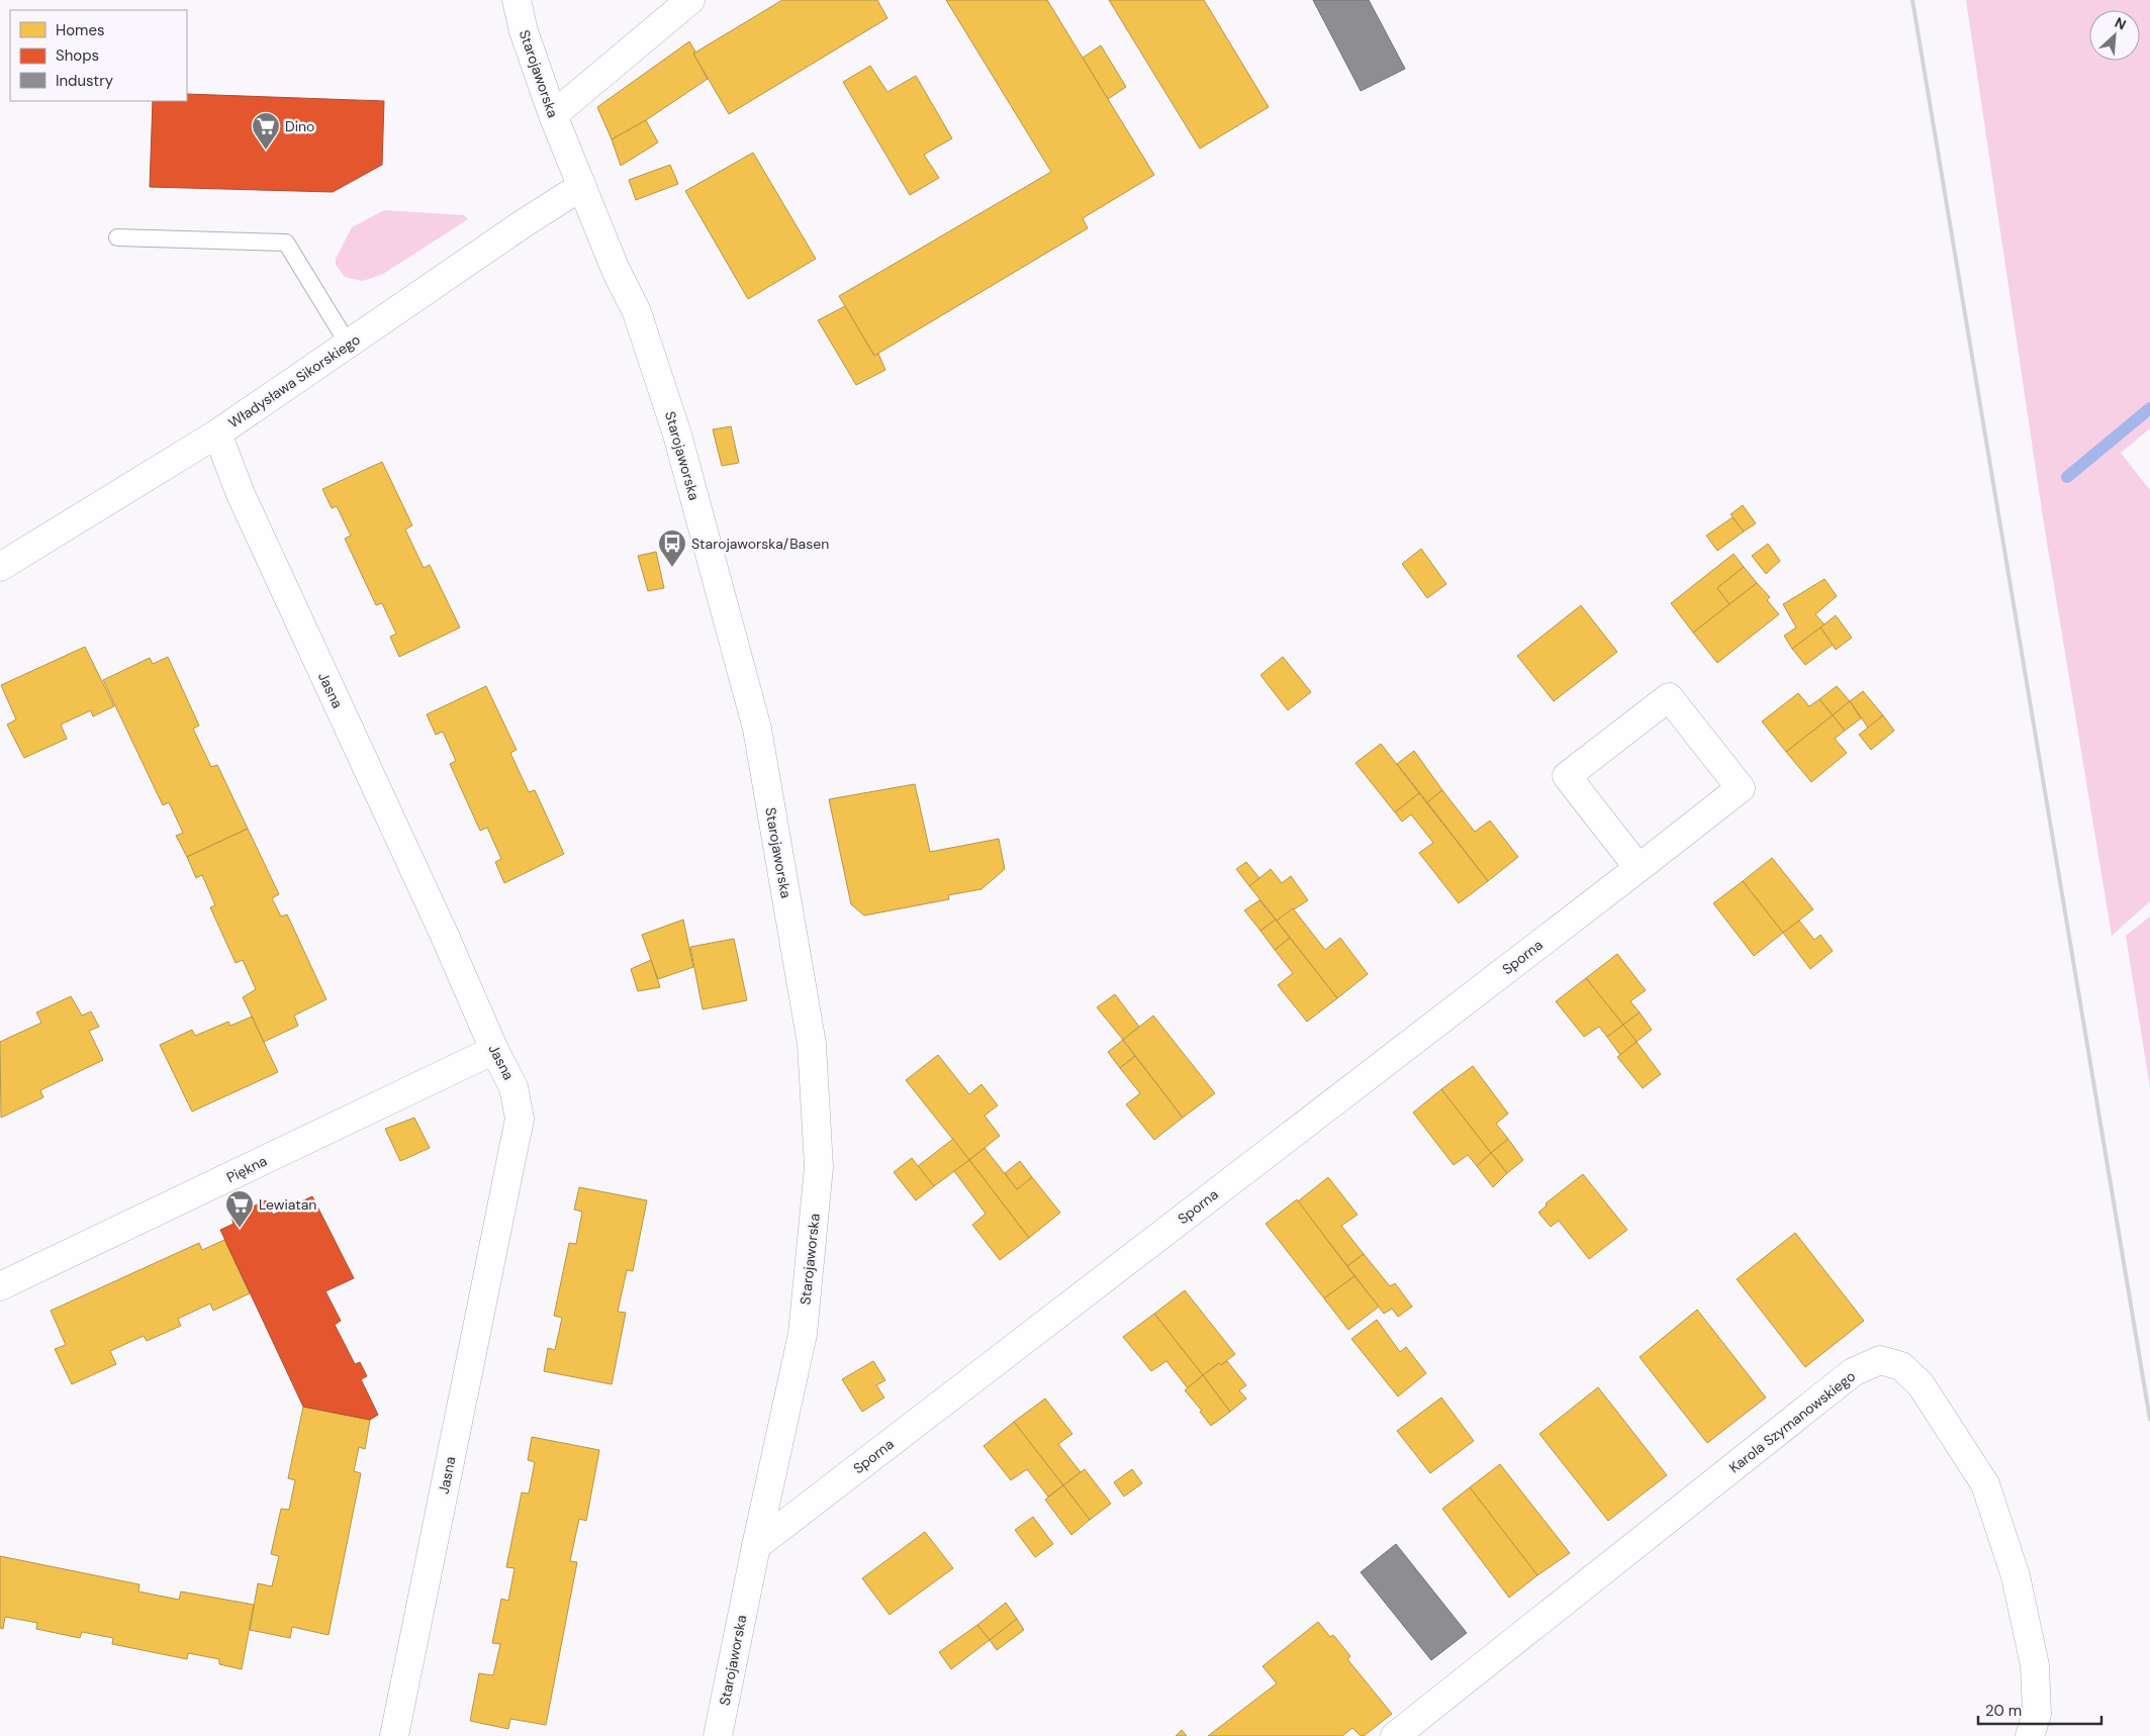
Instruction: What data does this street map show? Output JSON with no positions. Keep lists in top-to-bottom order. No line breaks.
{"streets":{"street":["Starojaworska","Władysława Sikorskiego","Jasna","Sporna","Piękna","Karola Szymanowskiego"]},"crossings":[["Starojaworska","Władysława Sikorskiego"],["Starojaworska","Sporna"],["Władysława Sikorskiego","Jasna"],["Jasna","Piękna"]],"places":{"supermarket":["Dino","Lewiatan"],"bus stop":["Starojaworska/Basen"]},"legend":["Homes","Shops","Industry"],"scale_bar":"20 m","north":"top right"}
